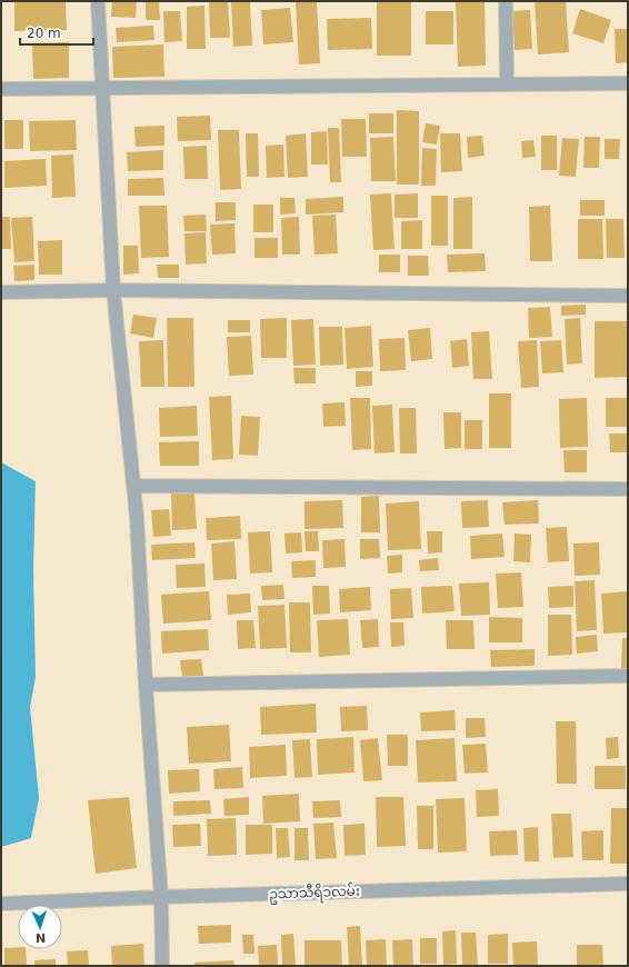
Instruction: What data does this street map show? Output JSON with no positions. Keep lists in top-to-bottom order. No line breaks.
{"streets":{"street":["ဥသာသီရိ၁လမ်း"]},"scale_bar":"20 m","north":"bottom"}
